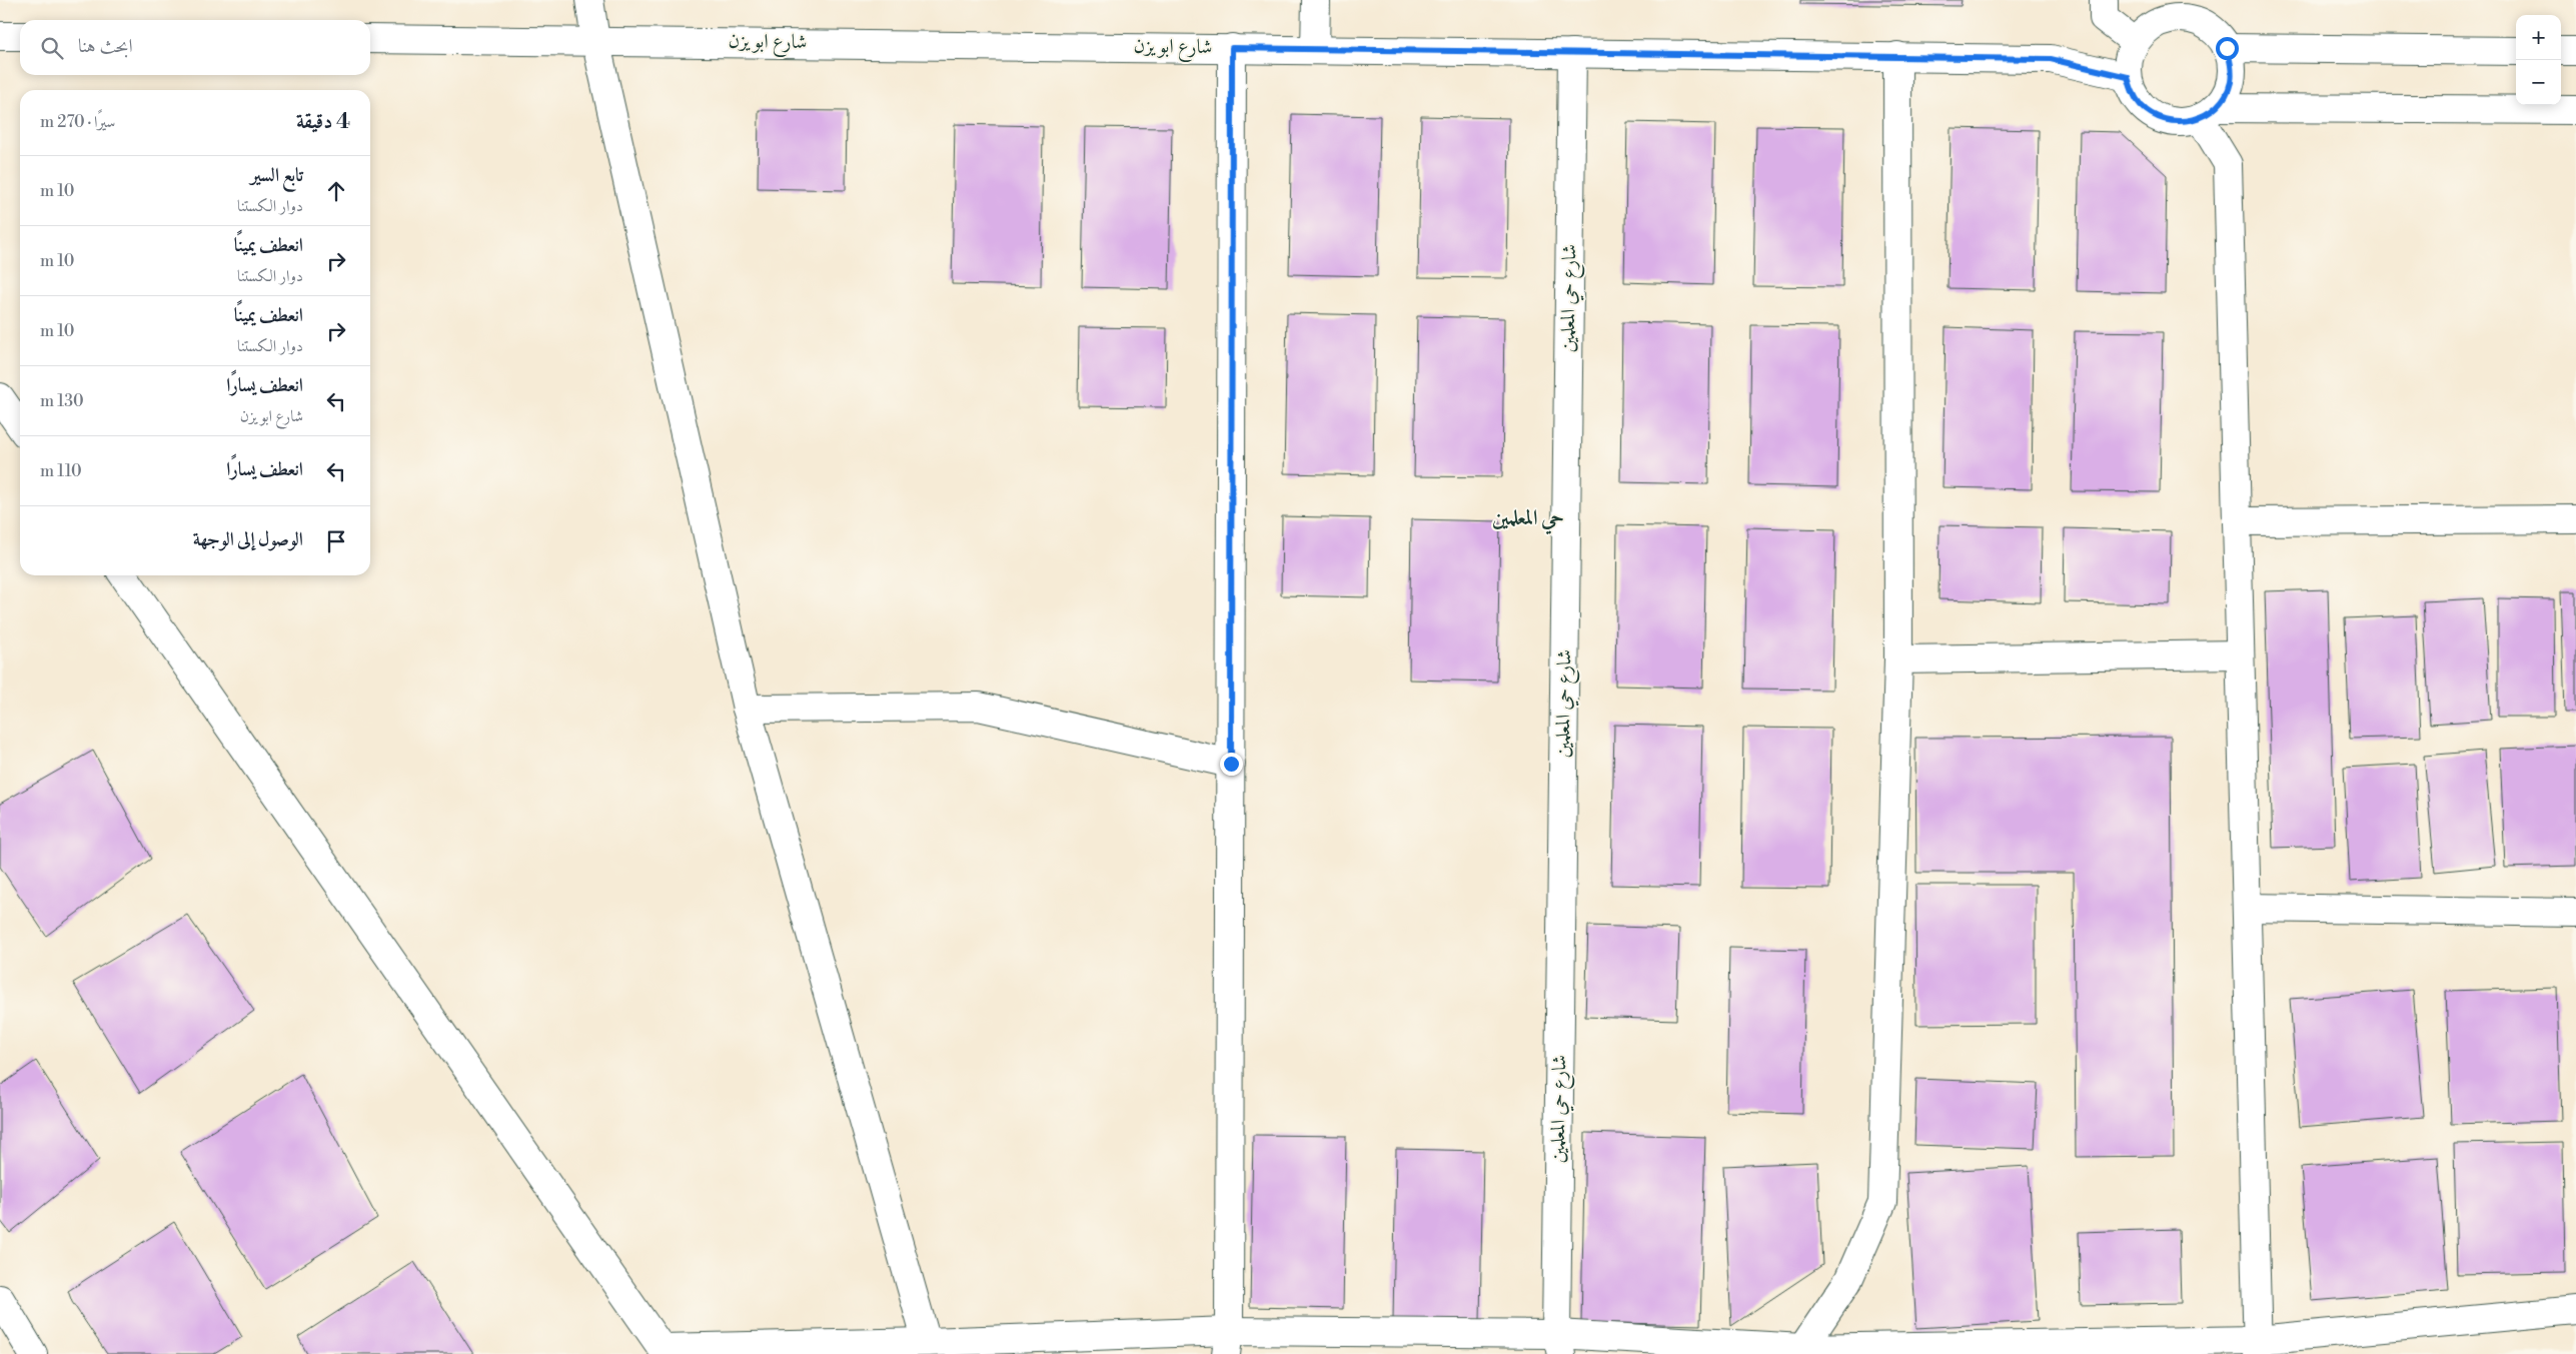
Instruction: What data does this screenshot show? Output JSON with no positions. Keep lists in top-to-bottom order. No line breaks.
{"streets":{"street":["شارع ابو يزن","شارع حي المعلمين"]},"crossings":[["شارع ابو يزن","شارع حي المعلمين"]],"districts":["حي المعلمين"],"page":{"map_buttons":["+","−"],"search":"ابحث هنا","heading":["4 دقيقة","سيرًا · 270 m"],"list":[["تابع السير","دوار الكستنا","10 m"],["انعطف يمينًا","دوار الكستنا","10 m"],["انعطف يمينًا","دوار الكستنا","10 m"],["انعطف يسارًا","شارع ابو يزن","130 m"],["انعطف يسارًا","110 m"],"الوصول إلى الوجهة"]}}
